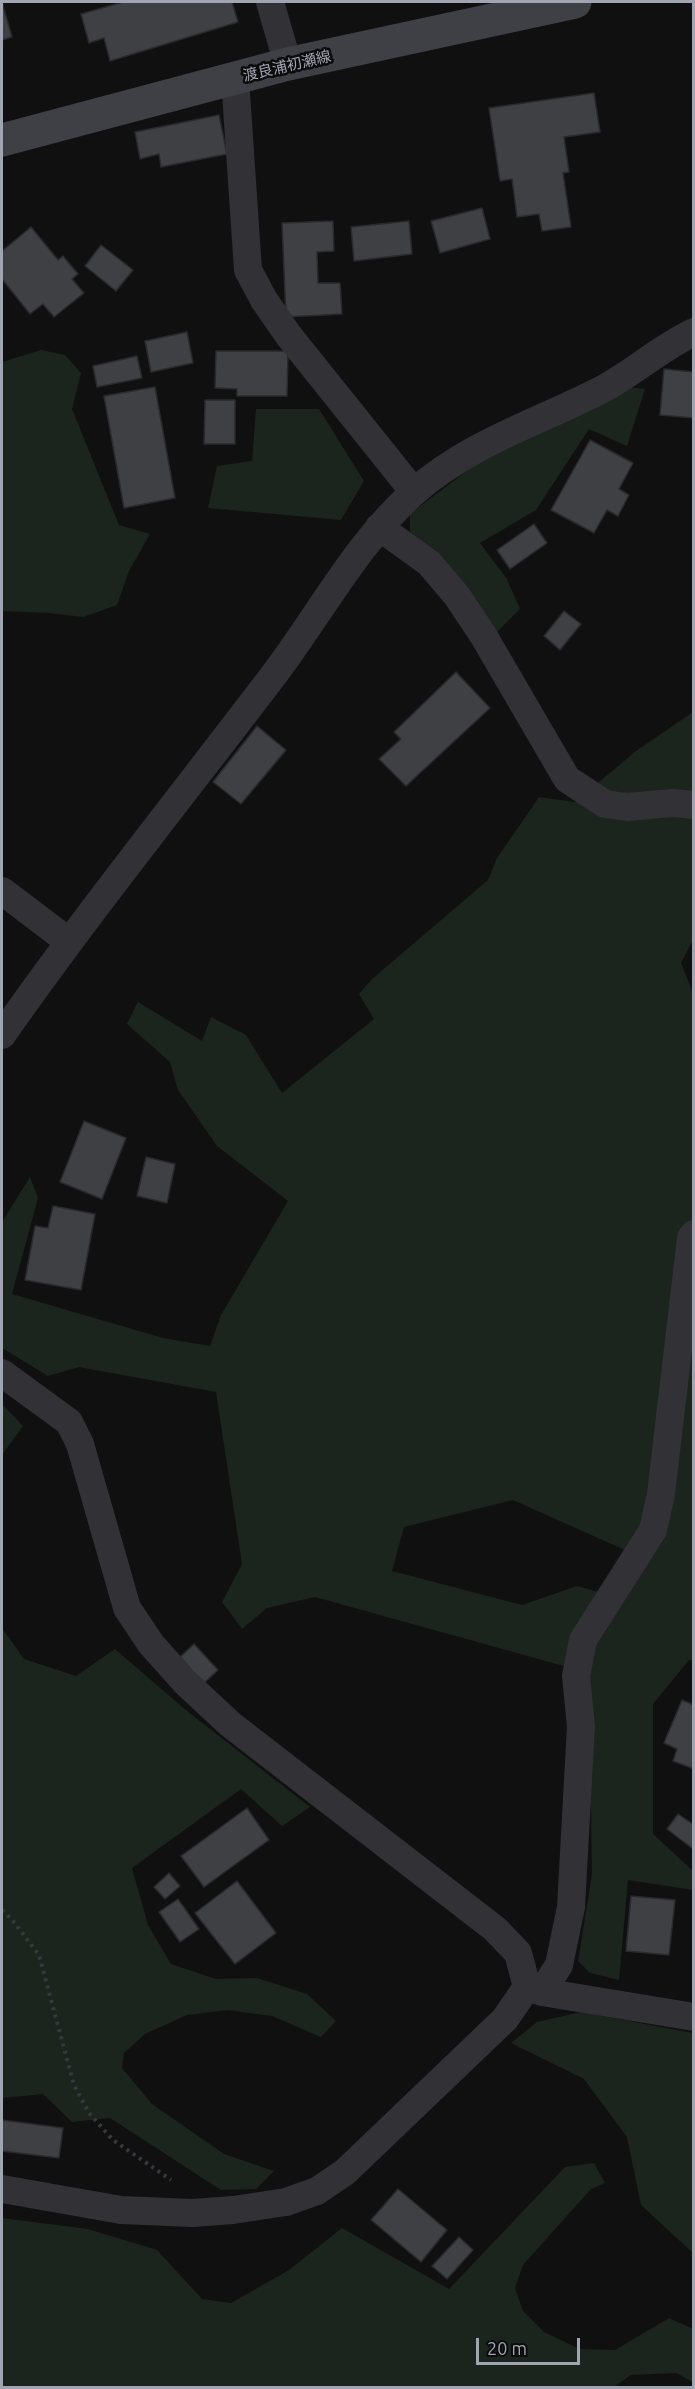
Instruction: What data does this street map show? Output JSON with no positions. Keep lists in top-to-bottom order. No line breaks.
{"streets":{"main road":["渡良浦初瀬線"]},"scale_bar":"20 m"}
